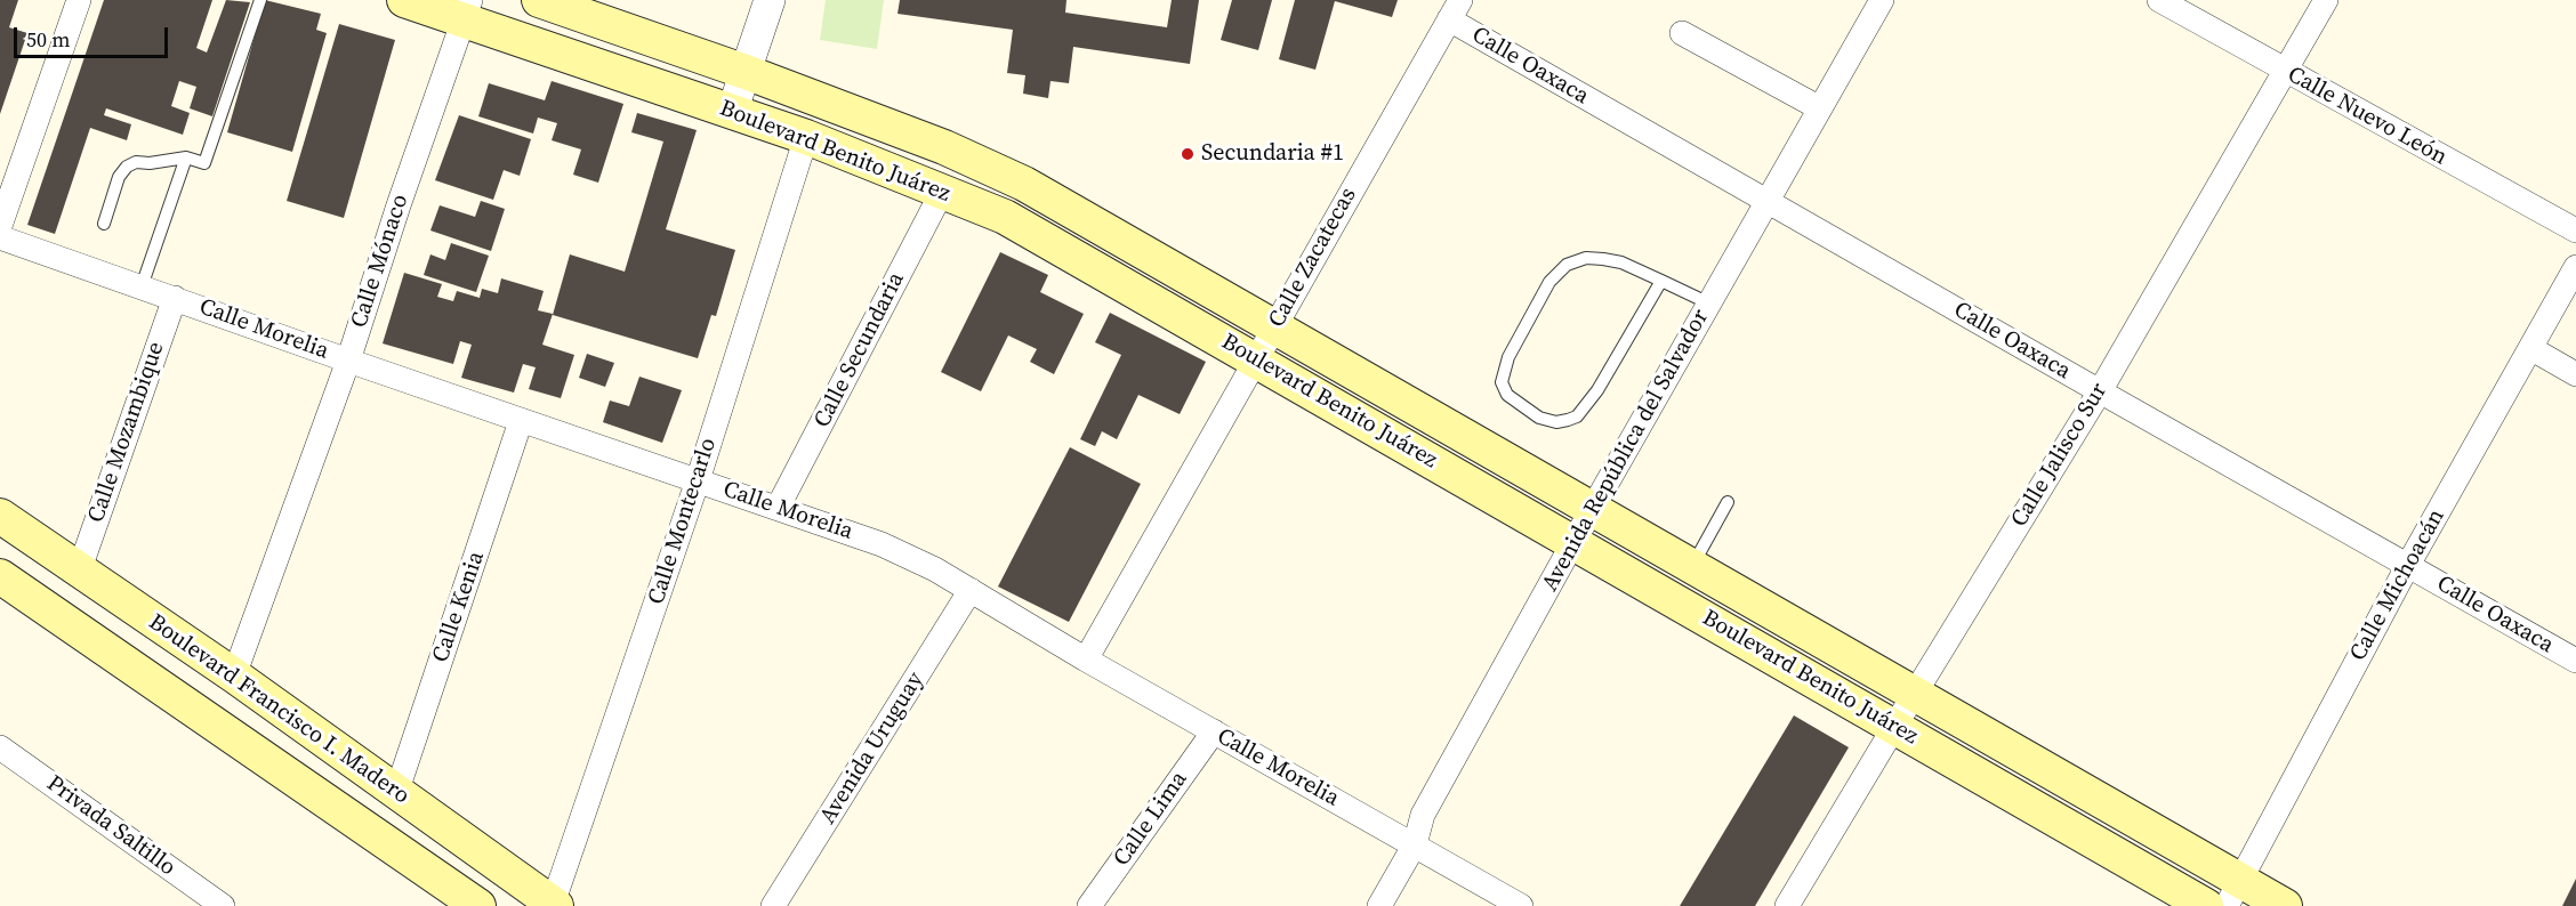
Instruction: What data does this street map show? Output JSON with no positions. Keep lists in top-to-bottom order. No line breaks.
{"streets":{"main road":["Boulevard Benito Juárez","Boulevard Francisco I. Madero"],"street":["Calle Oaxaca","Calle Nuevo León","Calle Zacatecas","Calle Mónaco","Calle Morelia","Calle Secundaria","Calle Mozambique","Avenida República del Salvador","Calle Jalisco Sur","Calle Montecarlo","Calle Michoacán","Calle Kenia","Avenida Uruguay","Calle Lima","Privada Saltillo"]},"crossings":[["Calle Oaxaca","Calle Zacatecas"],["Calle Oaxaca","Avenida República del Salvador"],["Calle Oaxaca","Calle Jalisco Sur"],["Calle Oaxaca","Calle Michoacán"],["Calle Nuevo León","Calle Jalisco Sur"],["Boulevard Benito Juárez","Calle Zacatecas"],["Boulevard Benito Juárez","Calle Mónaco"],["Boulevard Benito Juárez","Calle Secundaria"],["Boulevard Benito Juárez","Avenida República del Salvador"],["Boulevard Benito Juárez","Calle Jalisco Sur"],["Boulevard Benito Juárez","Calle Montecarlo"],["Boulevard Benito Juárez","Calle Michoacán"],["Calle Zacatecas","Calle Morelia"],["Calle Mónaco","Calle Morelia"],["Calle Mónaco","Boulevard Francisco I. Madero"],["Calle Morelia","Calle Secundaria"],["Calle Morelia","Calle Mozambique"],["Calle Morelia","Avenida República del Salvador"],["Calle Morelia","Calle Montecarlo"],["Calle Morelia","Calle Kenia"],["Calle Morelia","Avenida Uruguay"],["Calle Morelia","Calle Lima"],["Calle Mozambique","Boulevard Francisco I. Madero"],["Calle Montecarlo","Boulevard Francisco I. Madero"],["Calle Kenia","Boulevard Francisco I. Madero"]],"places":["Secundaria #1"],"scale_bar":"50 m"}
